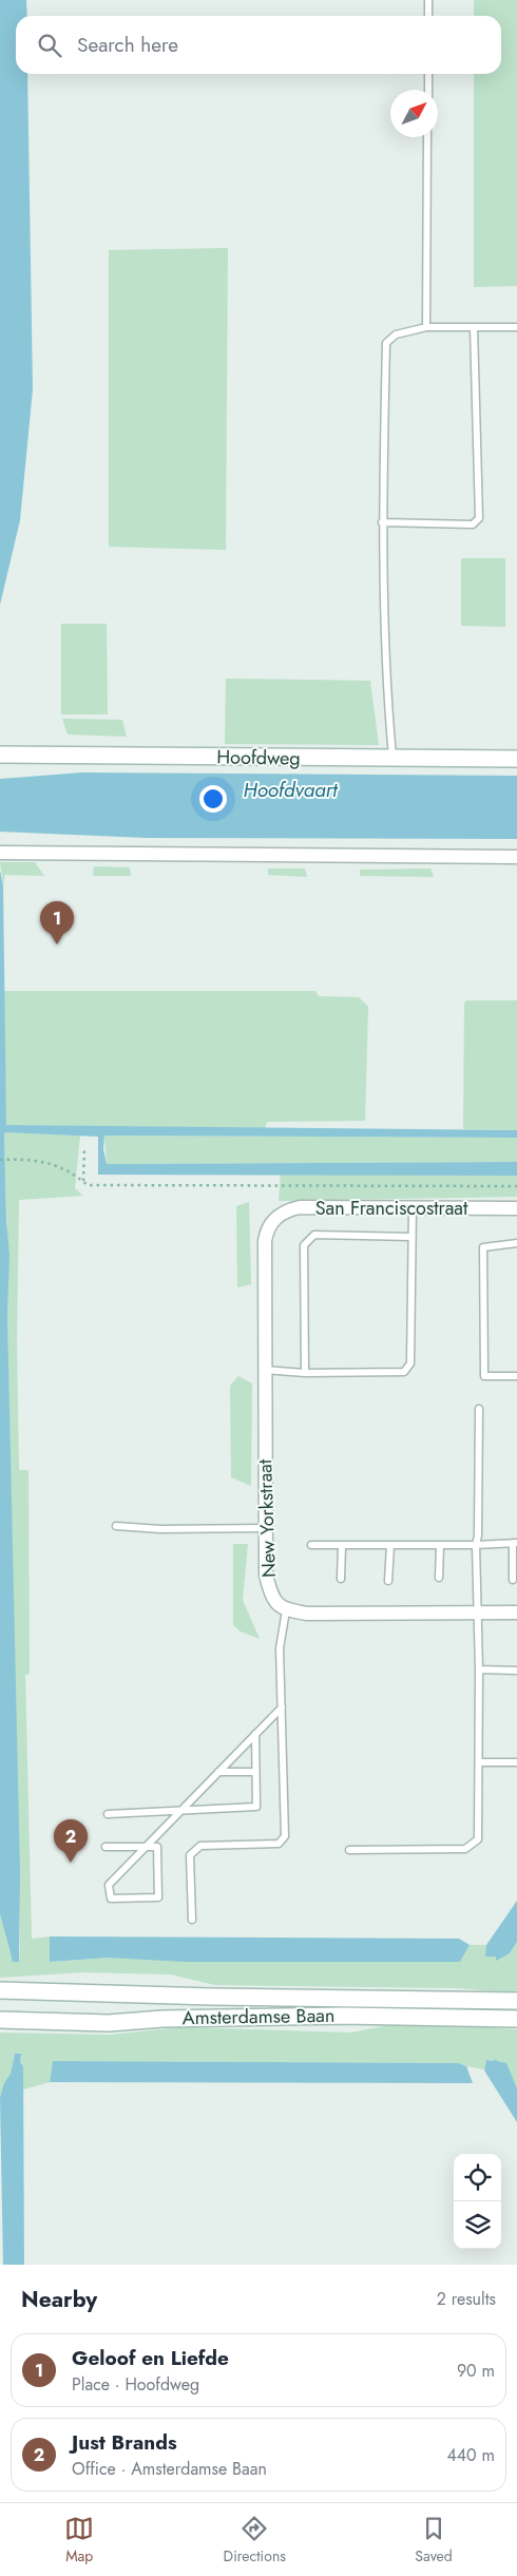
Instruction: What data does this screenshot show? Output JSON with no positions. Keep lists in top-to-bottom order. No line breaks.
{"streets":{"main road":["Hoofdweg","Amsterdamse Baan"],"street":["San Franciscostraat","New Yorkstraat"]},"crossings":[["San Franciscostraat","New Yorkstraat"]],"water":["Hoofdvaart"],"north":"top right","page":{"search":"Search here","pins":["1","2"],"heading":["Nearby","2 results"],"list":[{"mark":"1","name":"Geloof en Liefde","note":"Place · Hoofdweg","value":"90 m"},{"mark":"2","name":"Just Brands","note":"Office · Amsterdamse Baan","value":"440 m"}],"nav":["Map","Directions","Saved"]}}
